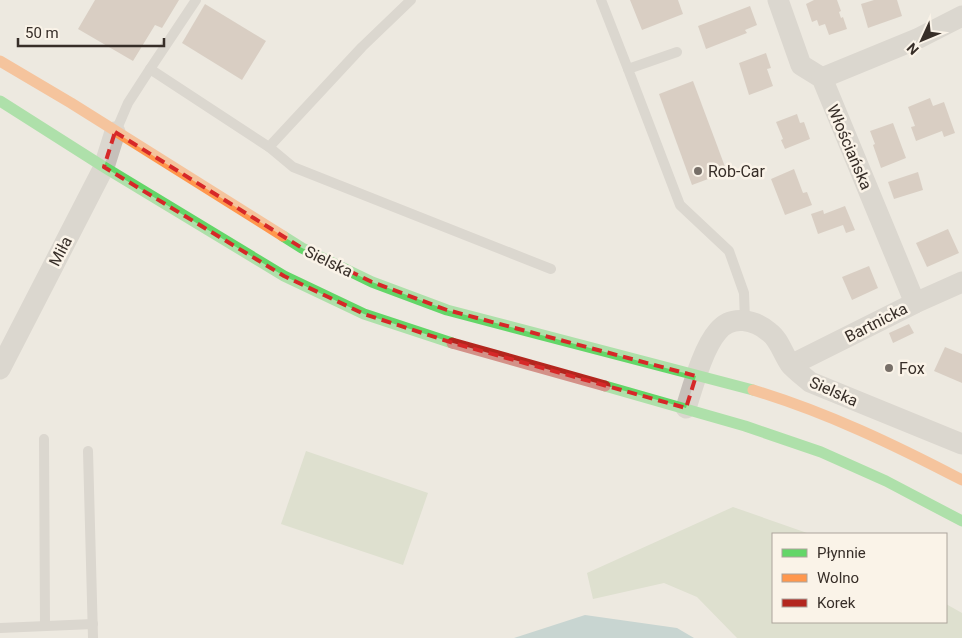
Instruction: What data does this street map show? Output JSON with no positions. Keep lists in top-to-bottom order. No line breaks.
{"streets":{"main road":["Sielska"],"street":["Włościańska","Miła","Bartnicka"]},"crossings":[["Włościańska","Bartnicka"],["Miła","Sielska"],["Sielska","Bartnicka"]],"places":["Rob-Car","Fox"],"legend":["Płynnie","Wolno","Korek"],"scale_bar":"50 m","north":"bottom left"}
